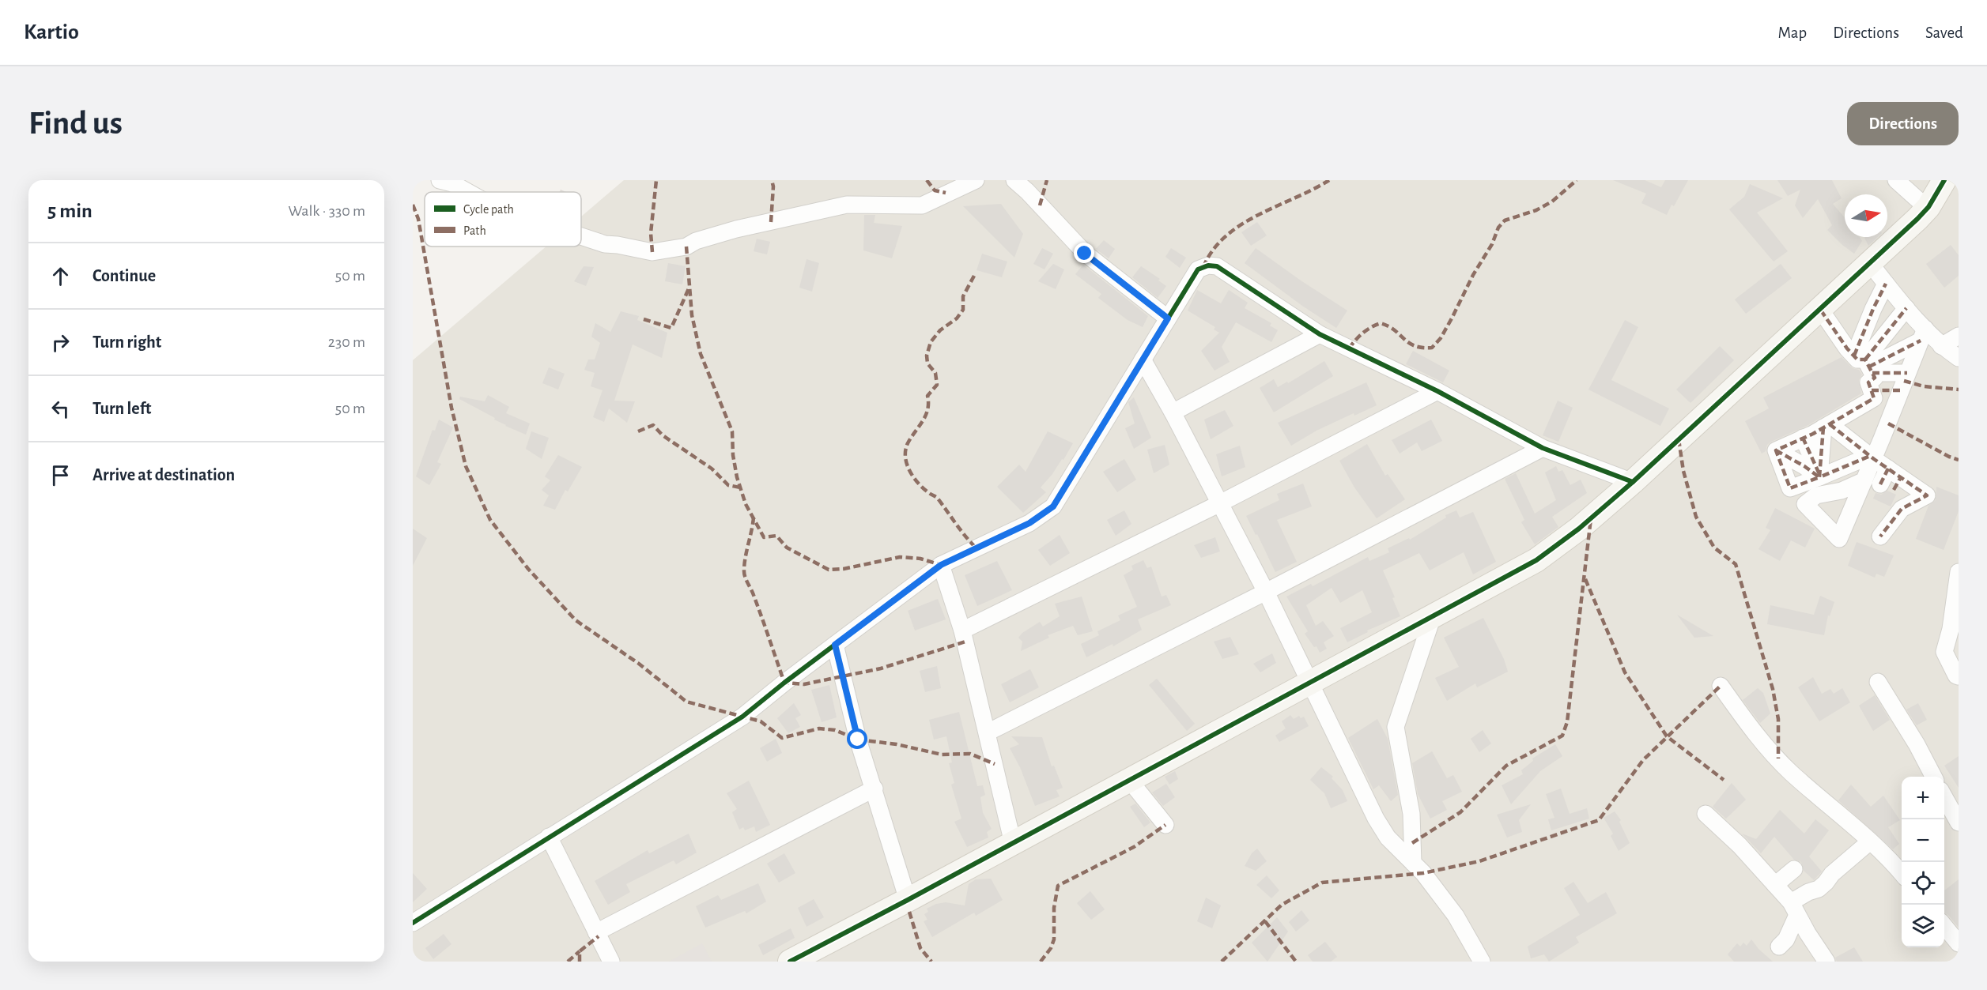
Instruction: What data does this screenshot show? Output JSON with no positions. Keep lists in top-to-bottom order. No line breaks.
{"legend":["Cycle path","Path"],"north":"right","page":{"header":"Kartio","nav":["Map","Directions","Saved"],"buttons":"Directions","title":"Find us","heading":["5 min","Walk · 330 m"],"list":[["Continue","50 m"],["Turn right","230 m"],["Turn left","50 m"],"Arrive at destination"],"map_buttons":["+","−"]}}
